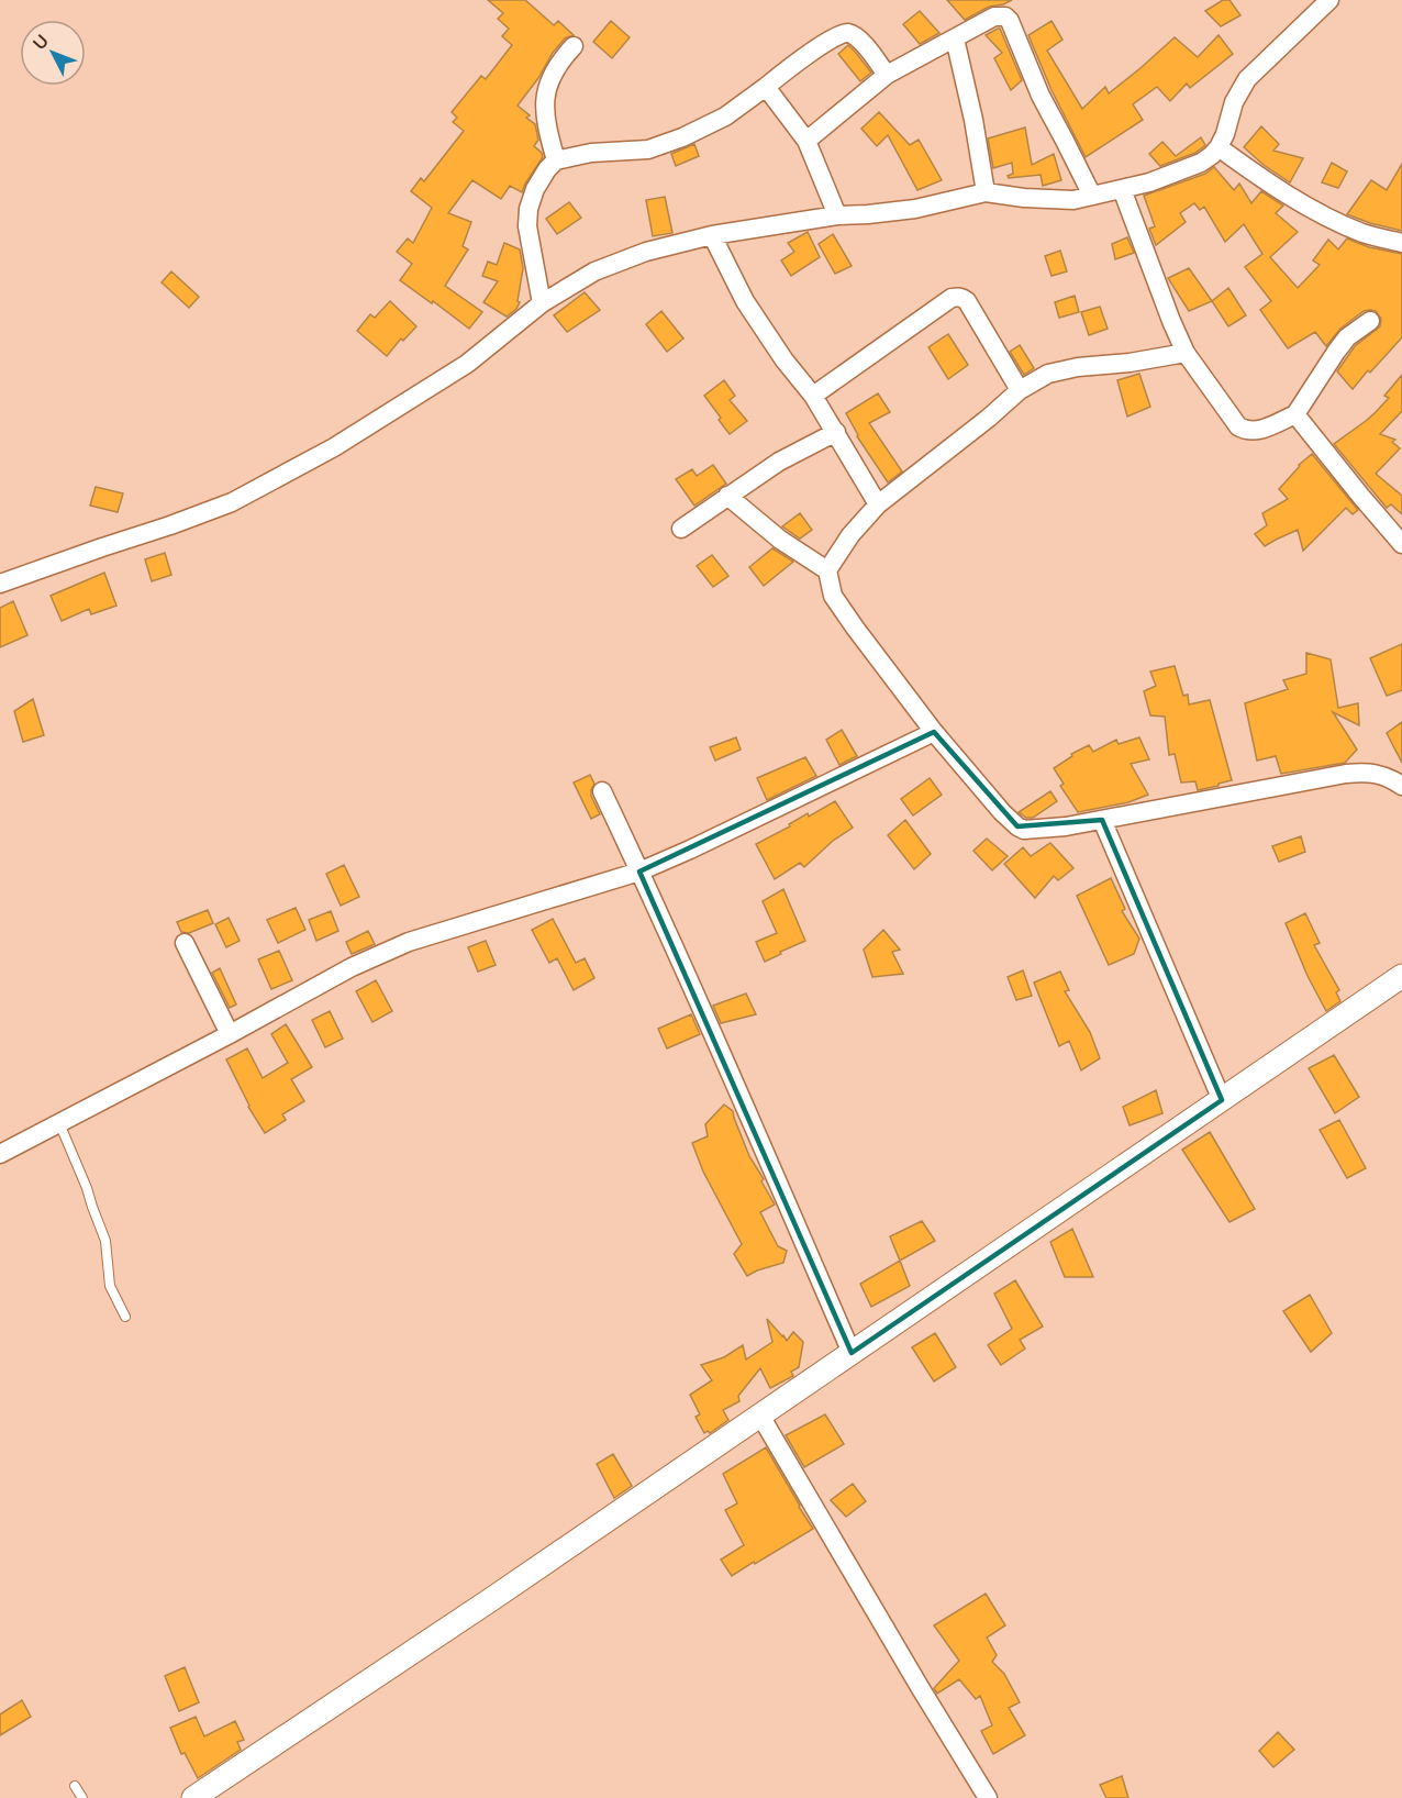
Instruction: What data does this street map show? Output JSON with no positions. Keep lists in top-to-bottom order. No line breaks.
{"north":"top left"}
